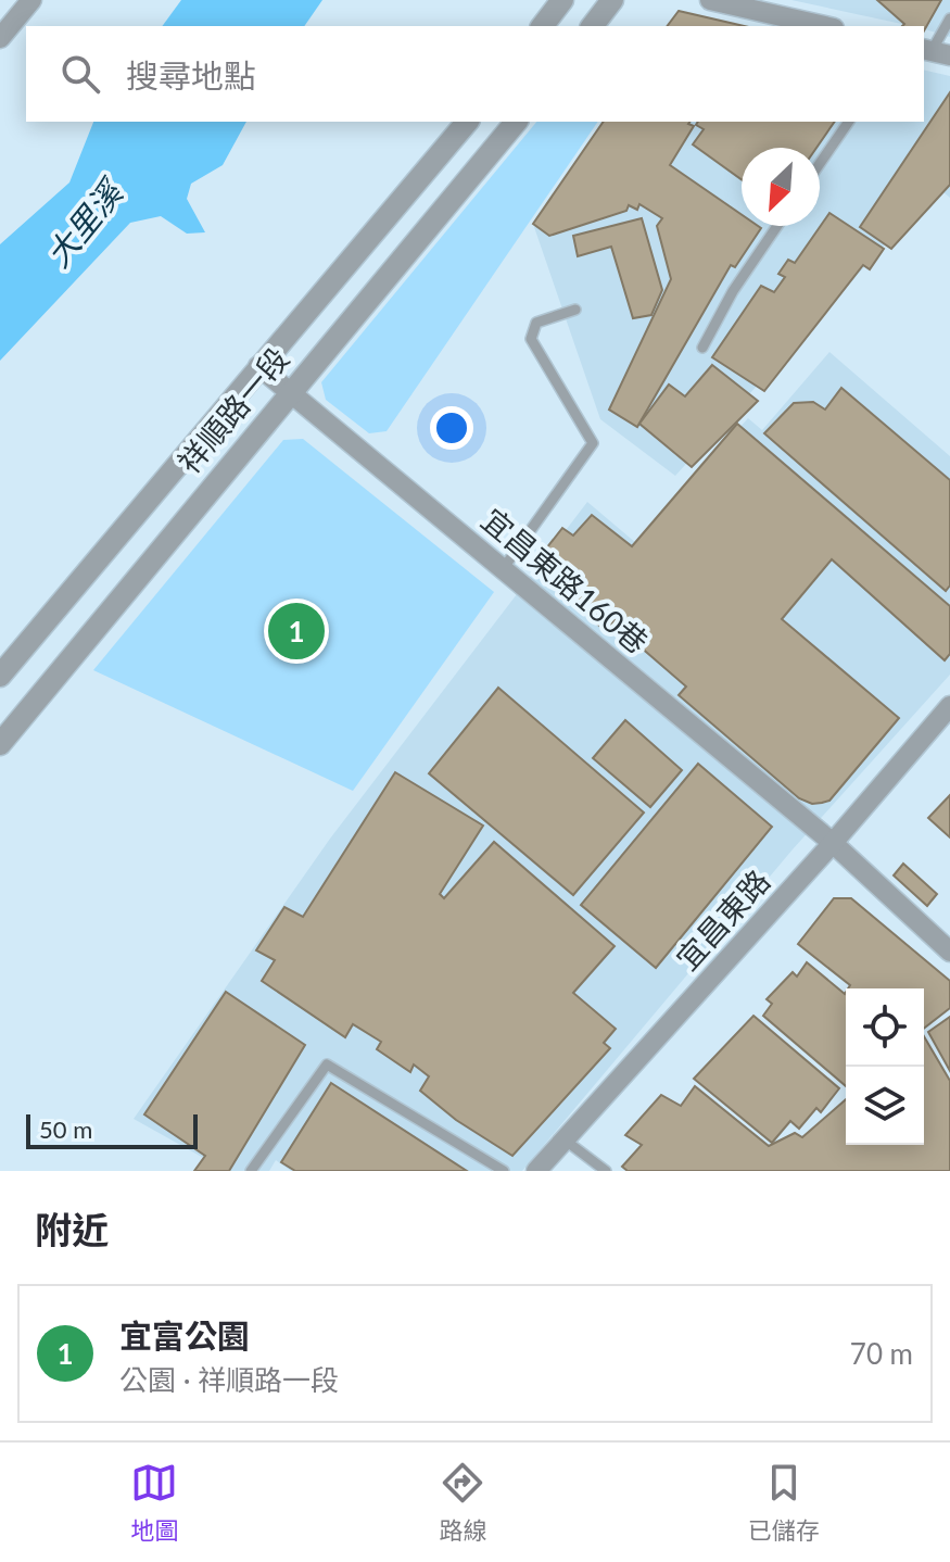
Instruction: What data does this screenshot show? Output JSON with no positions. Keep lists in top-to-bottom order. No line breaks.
{"streets":{"street":["祥順路一段","宜昌東路160巷","宜昌東路"]},"crossings":[["祥順路一段","宜昌東路160巷"],["宜昌東路160巷","宜昌東路"]],"water":["大里溪"],"scale_bar":"50 m","north":"bottom left","page":{"search":"搜尋地點","pins":"1","scale":"50 m","heading":"附近","list":[{"mark":"1","name":"宜富公園","note":"公園 · 祥順路一段","value":"70 m"}],"nav":["地圖","路線","已儲存"]}}
